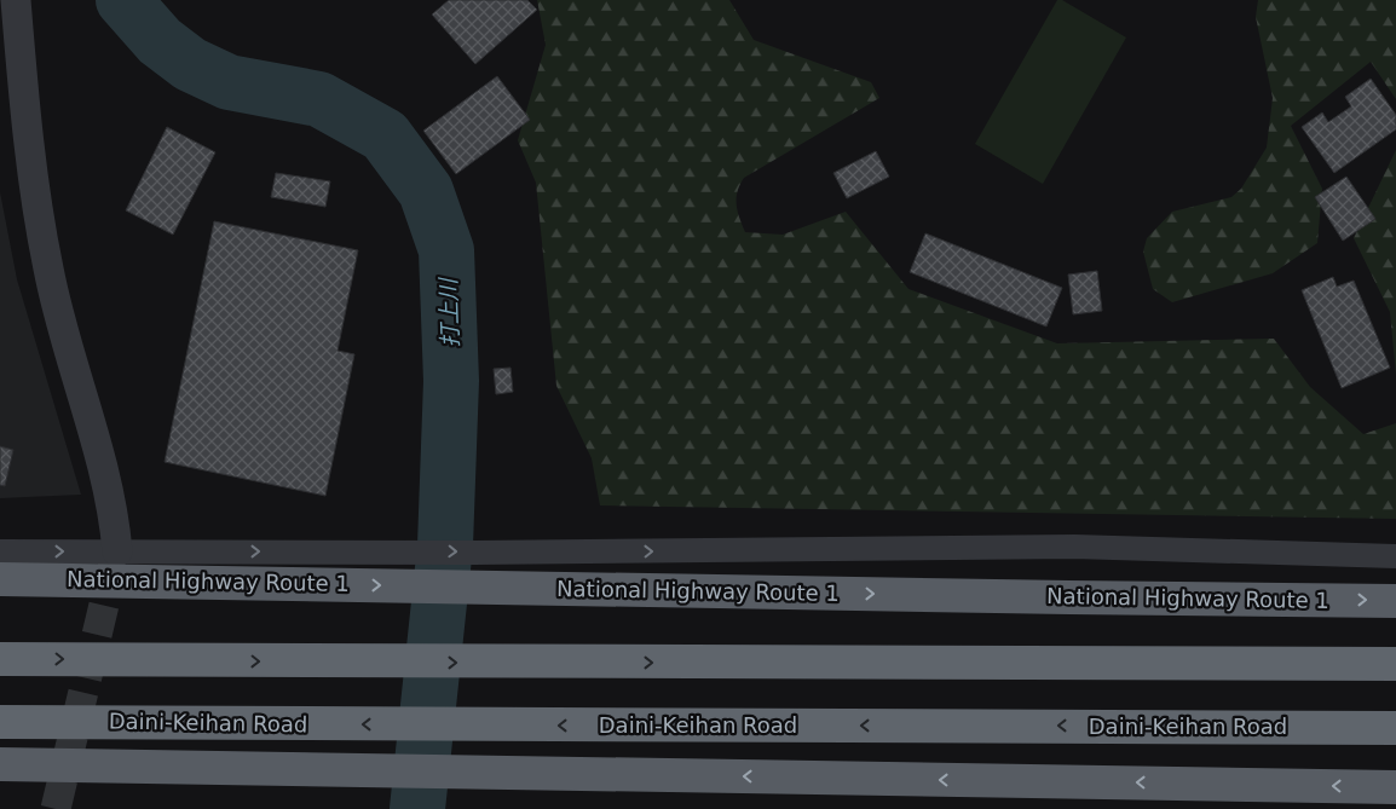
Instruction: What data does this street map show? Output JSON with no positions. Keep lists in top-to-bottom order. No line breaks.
{"streets":{"highway":["National Highway Route 1","Daini-Keihan Road"]},"water":["打上川"]}
